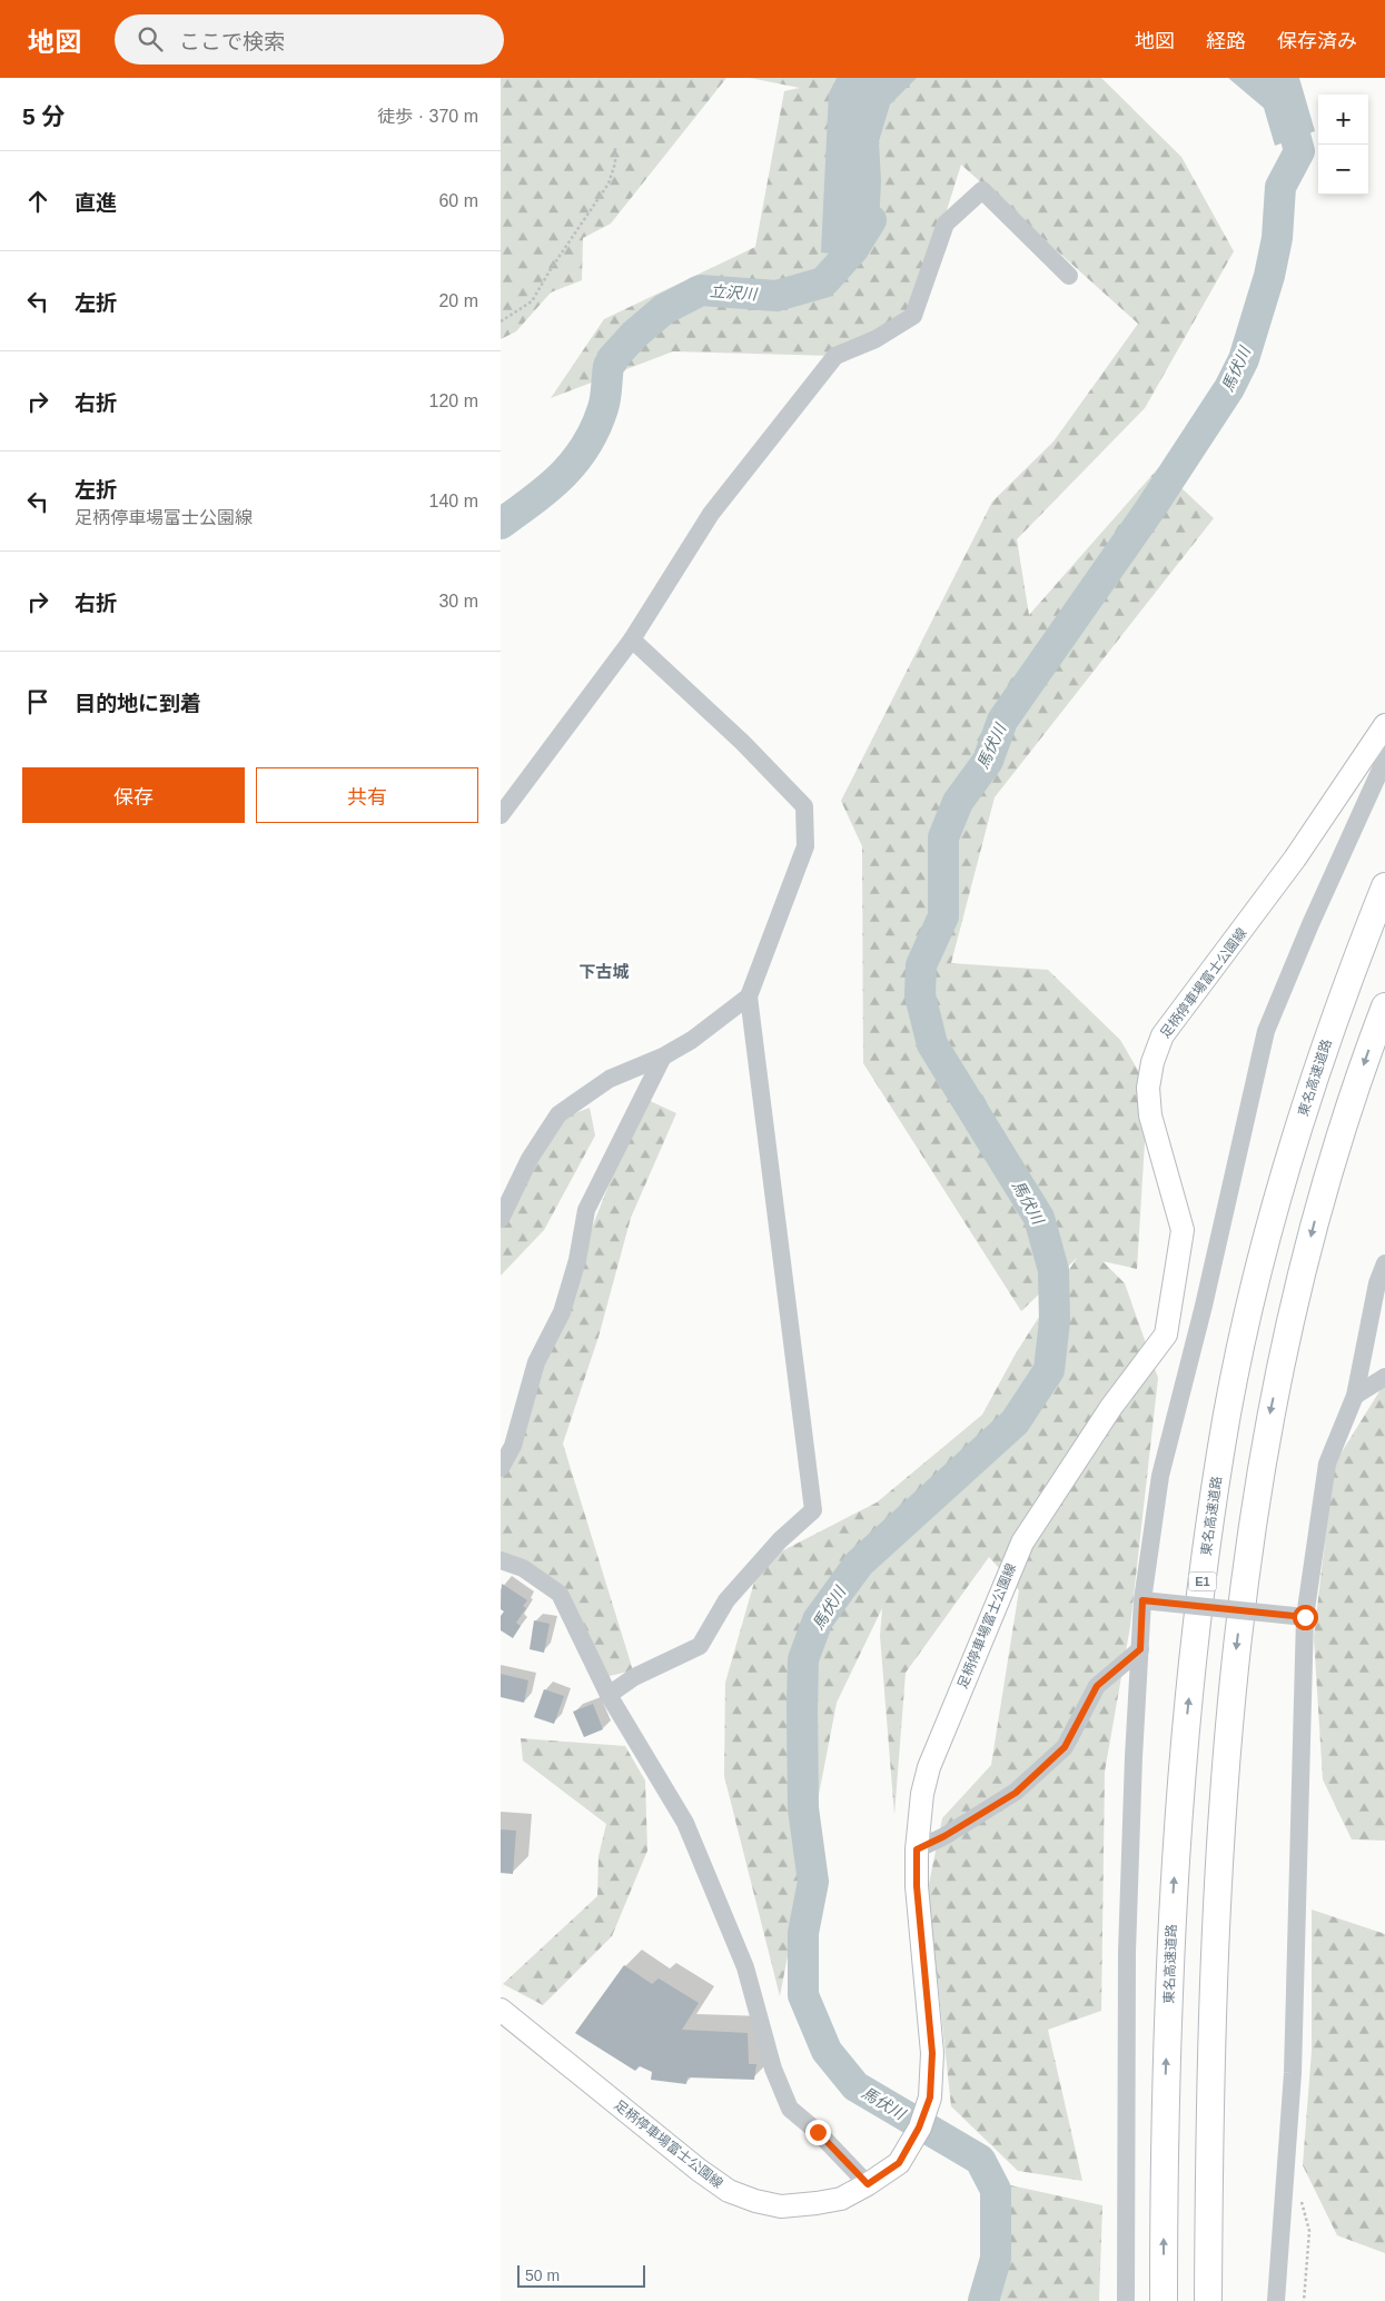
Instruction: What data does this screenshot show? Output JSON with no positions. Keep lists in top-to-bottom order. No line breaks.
{"streets":{"highway":["東名高速道路","E1"],"main road":["足柄停車場富士公園線"]},"districts":["下古城"],"water":["立沢川","馬伏川"],"scale_bar":"50 m","page":{"header":"地図","search":"ここで検索","nav":["地図","経路","保存済み"],"heading":["5 分","徒歩 · 370 m"],"map_buttons":["+","−"],"list":[["直進","60 m"],["左折","20 m"],["右折","120 m"],["左折","足柄停車場富士公園線","140 m"],["右折","30 m"],"目的地に到着"],"buttons":["保存","共有"],"scale":"50 m"}}
